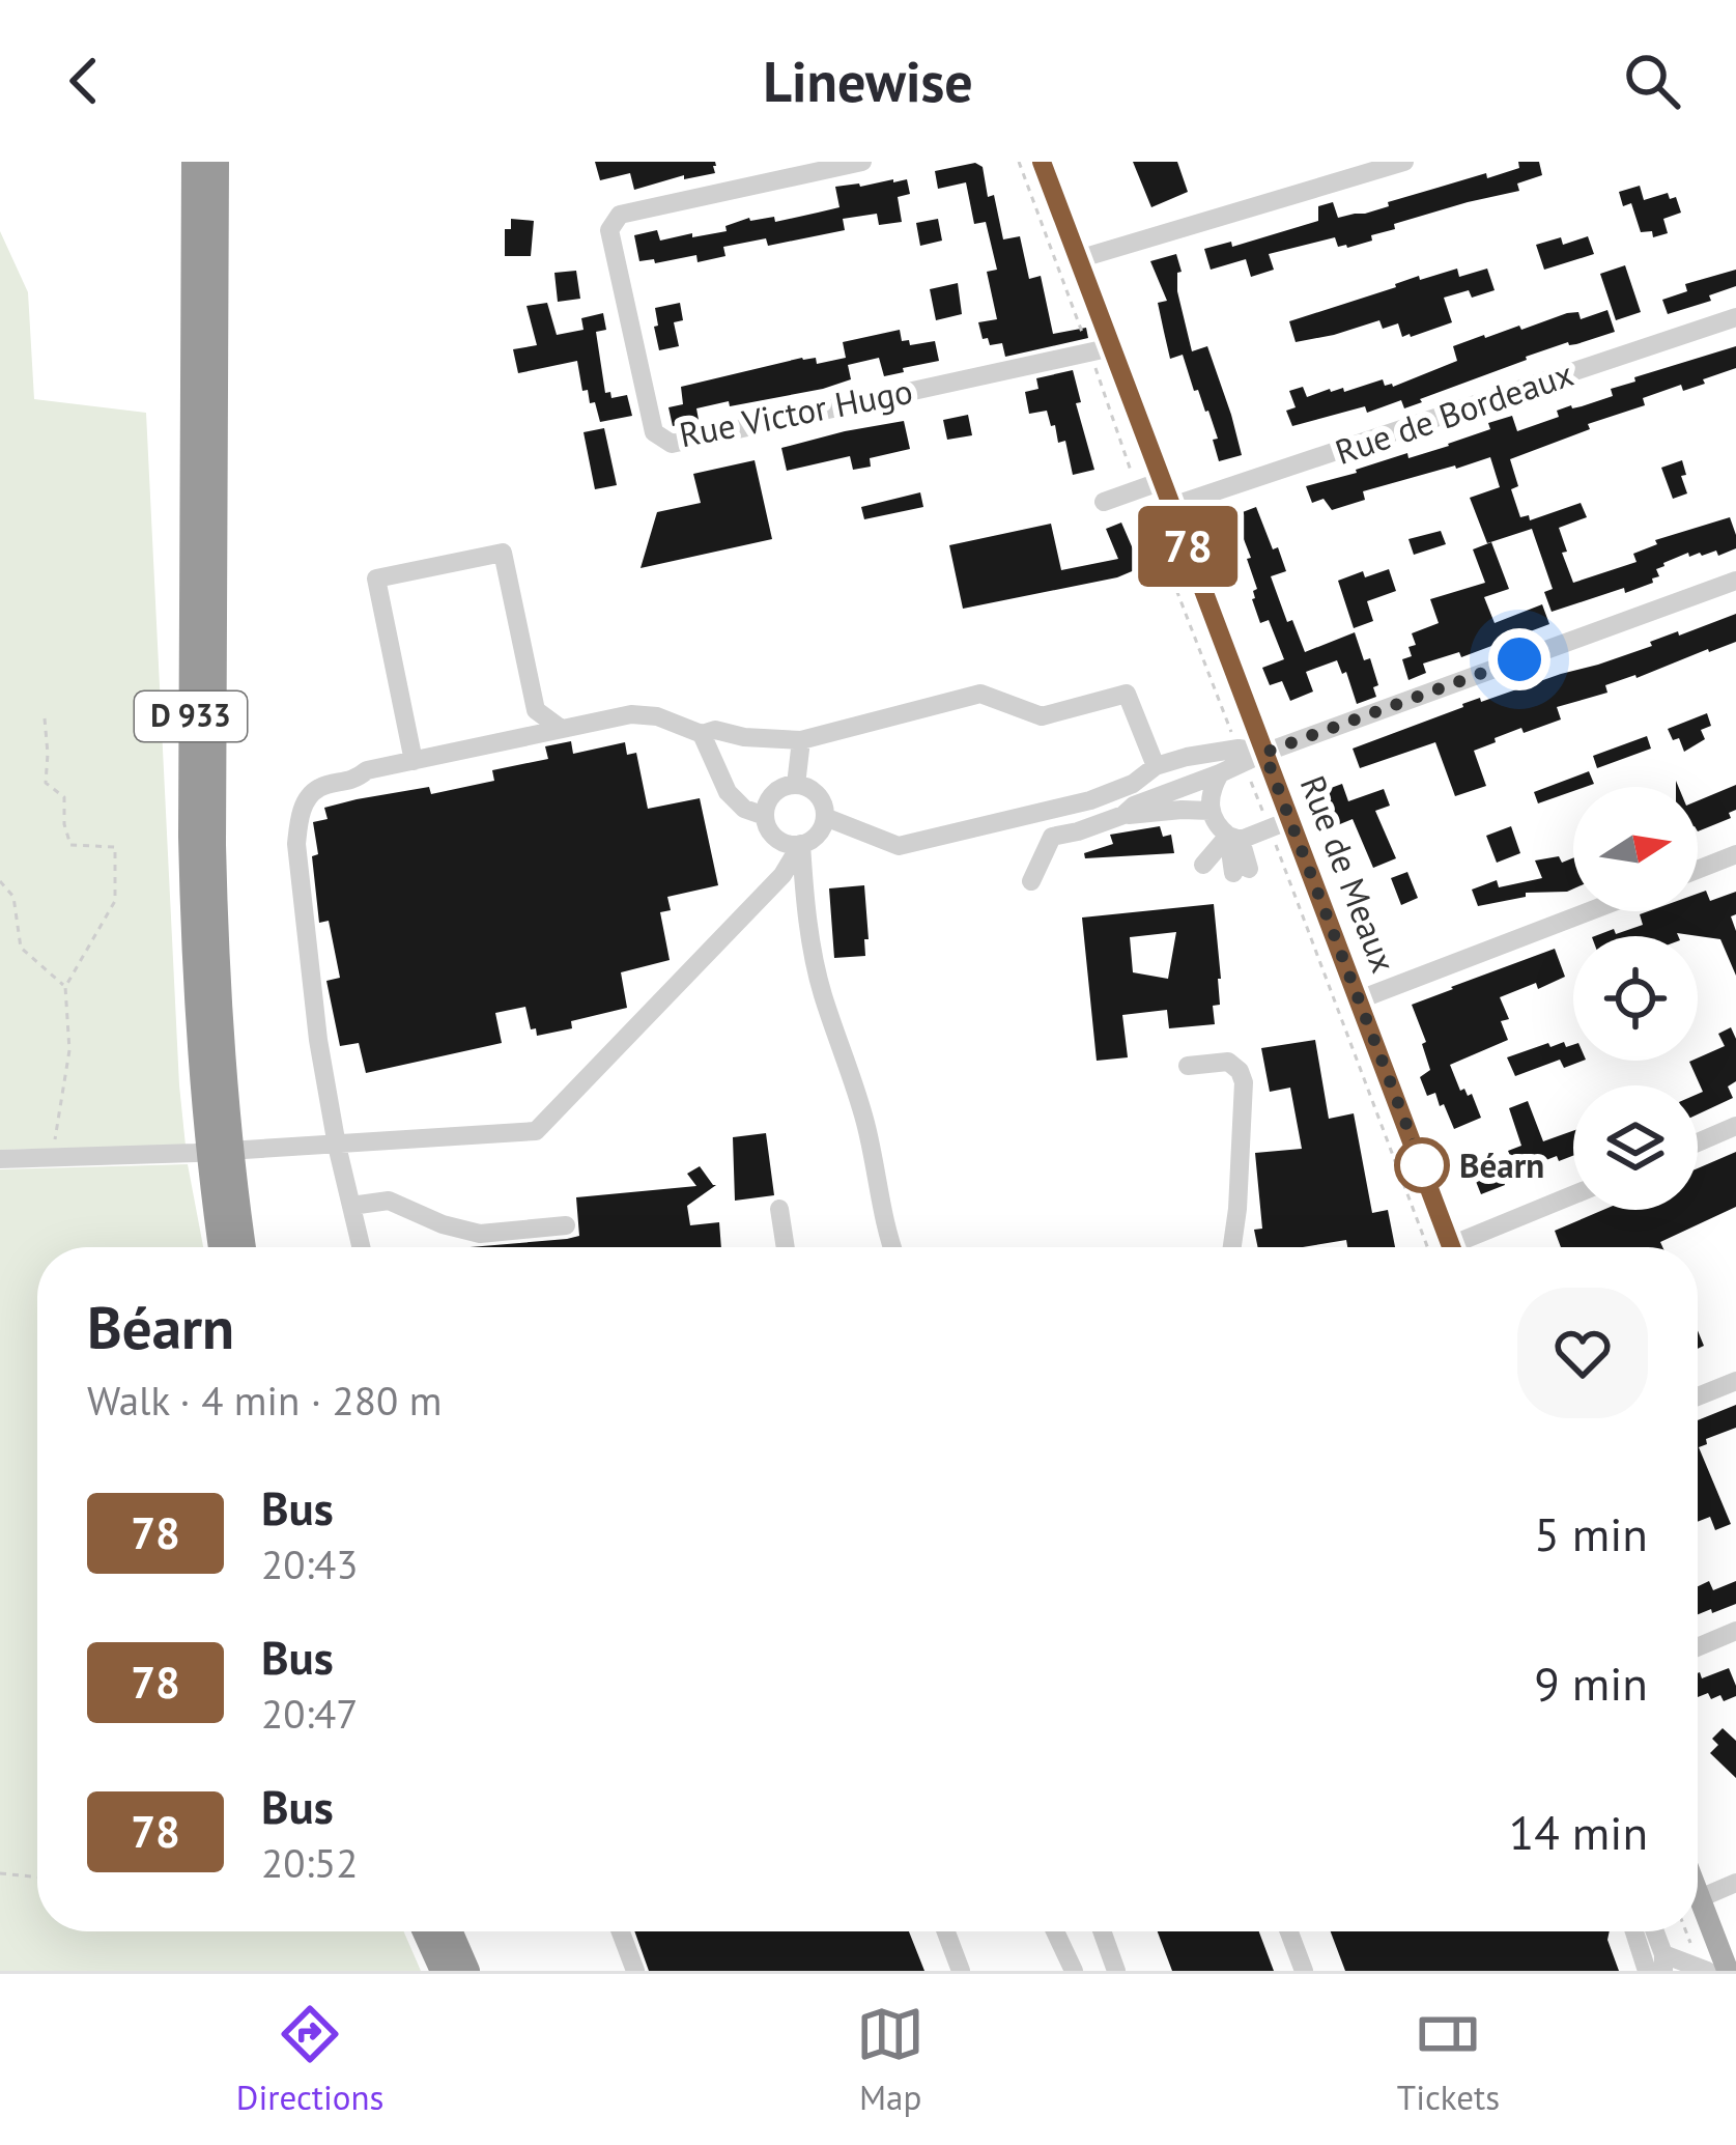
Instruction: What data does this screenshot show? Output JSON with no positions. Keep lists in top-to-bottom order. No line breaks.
{"streets":{"highway":["D 933"],"main road":["Rue de Meaux"],"street":["Rue Victor Hugo","Rue de Bordeaux"]},"crossings":[["Rue Victor Hugo","Rue de Meaux"],["Rue de Bordeaux","Rue de Meaux"]],"places":["Béarn"],"lines":["bus line 78"],"north":"right","page":{"header":"Linewise","on_map":"78","heading":["Béarn","Walk · 4 min · 280 m"],"list":[{"mark":"78","name":"Bus","note":"20:43","value":"5 min"},{"mark":"78","name":"Bus","note":"20:47","value":"9 min"},{"mark":"78","name":"Bus","note":"20:52","value":"14 min"}],"tabs":["Directions","Map","Tickets"]}}
